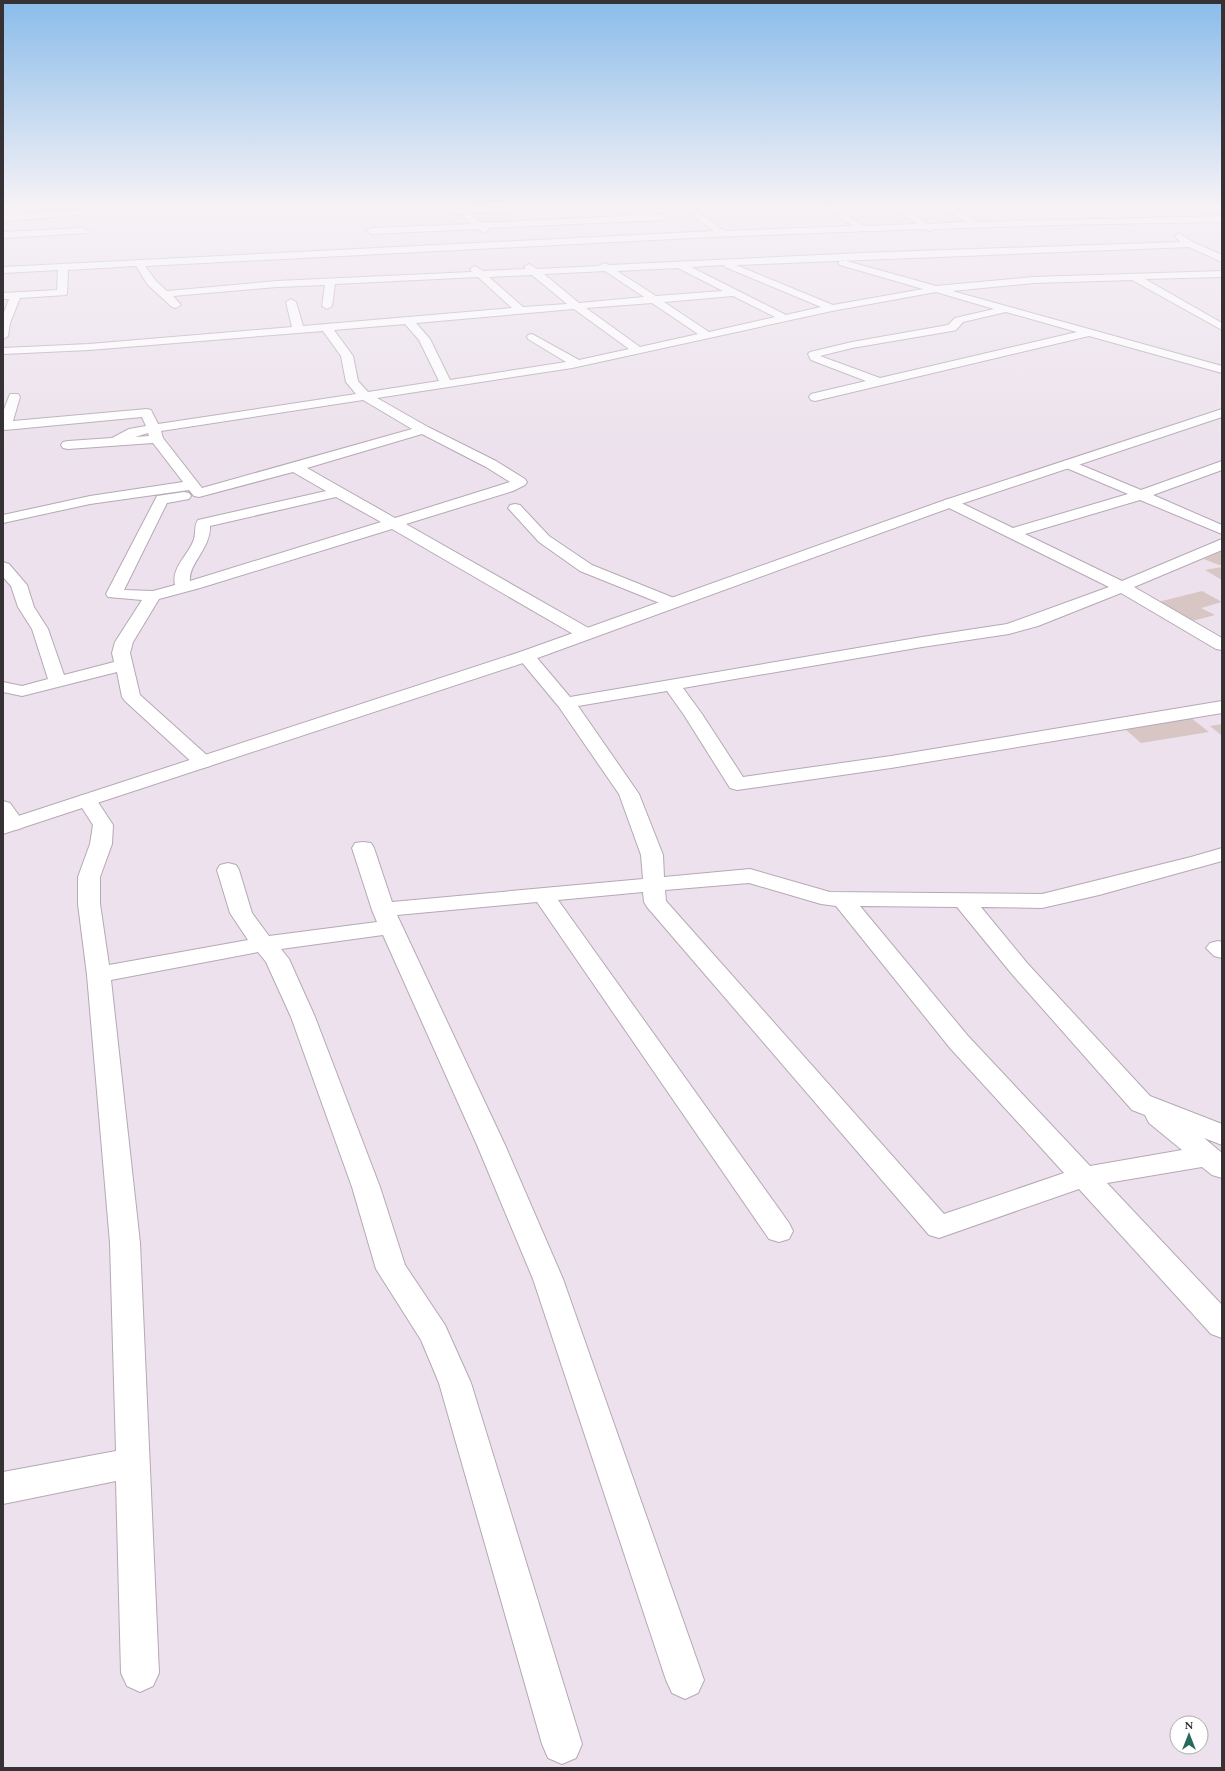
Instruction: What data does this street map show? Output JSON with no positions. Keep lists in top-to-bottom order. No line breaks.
{"north":"top"}
